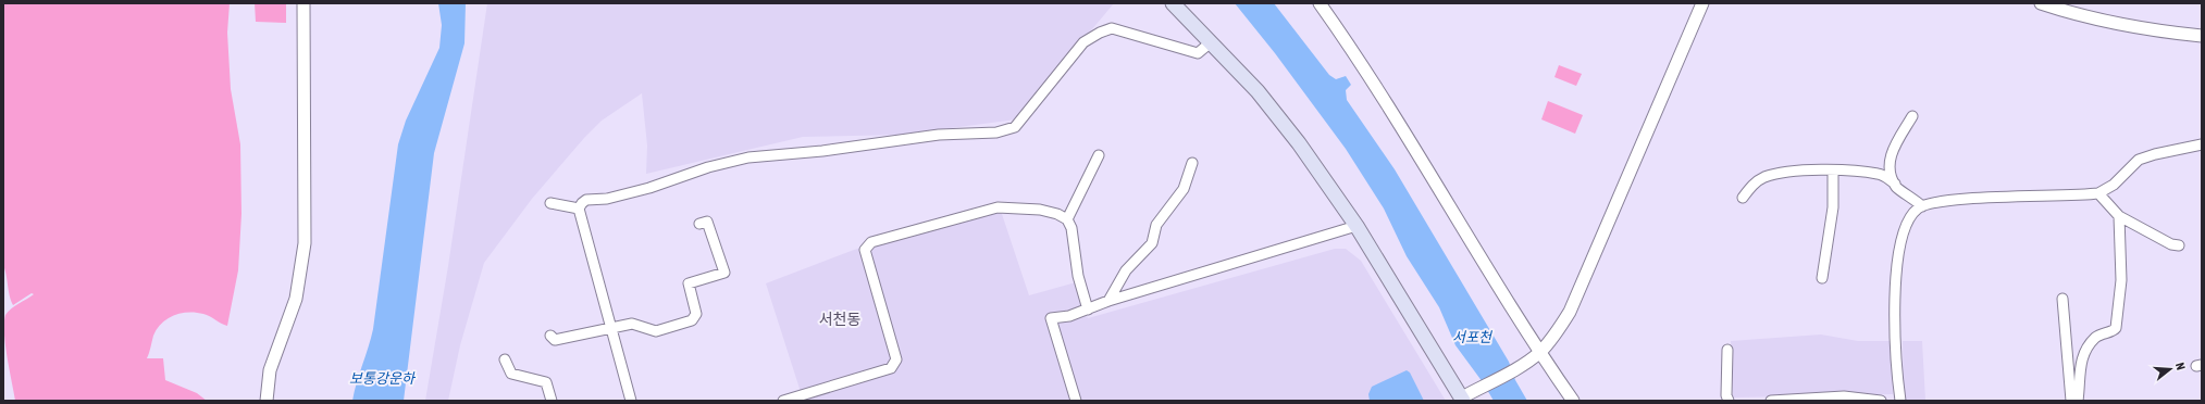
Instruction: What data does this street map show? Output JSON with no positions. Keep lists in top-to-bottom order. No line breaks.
{"districts":["서천동"],"water":["서포천","보통강운하"],"north":"right"}
